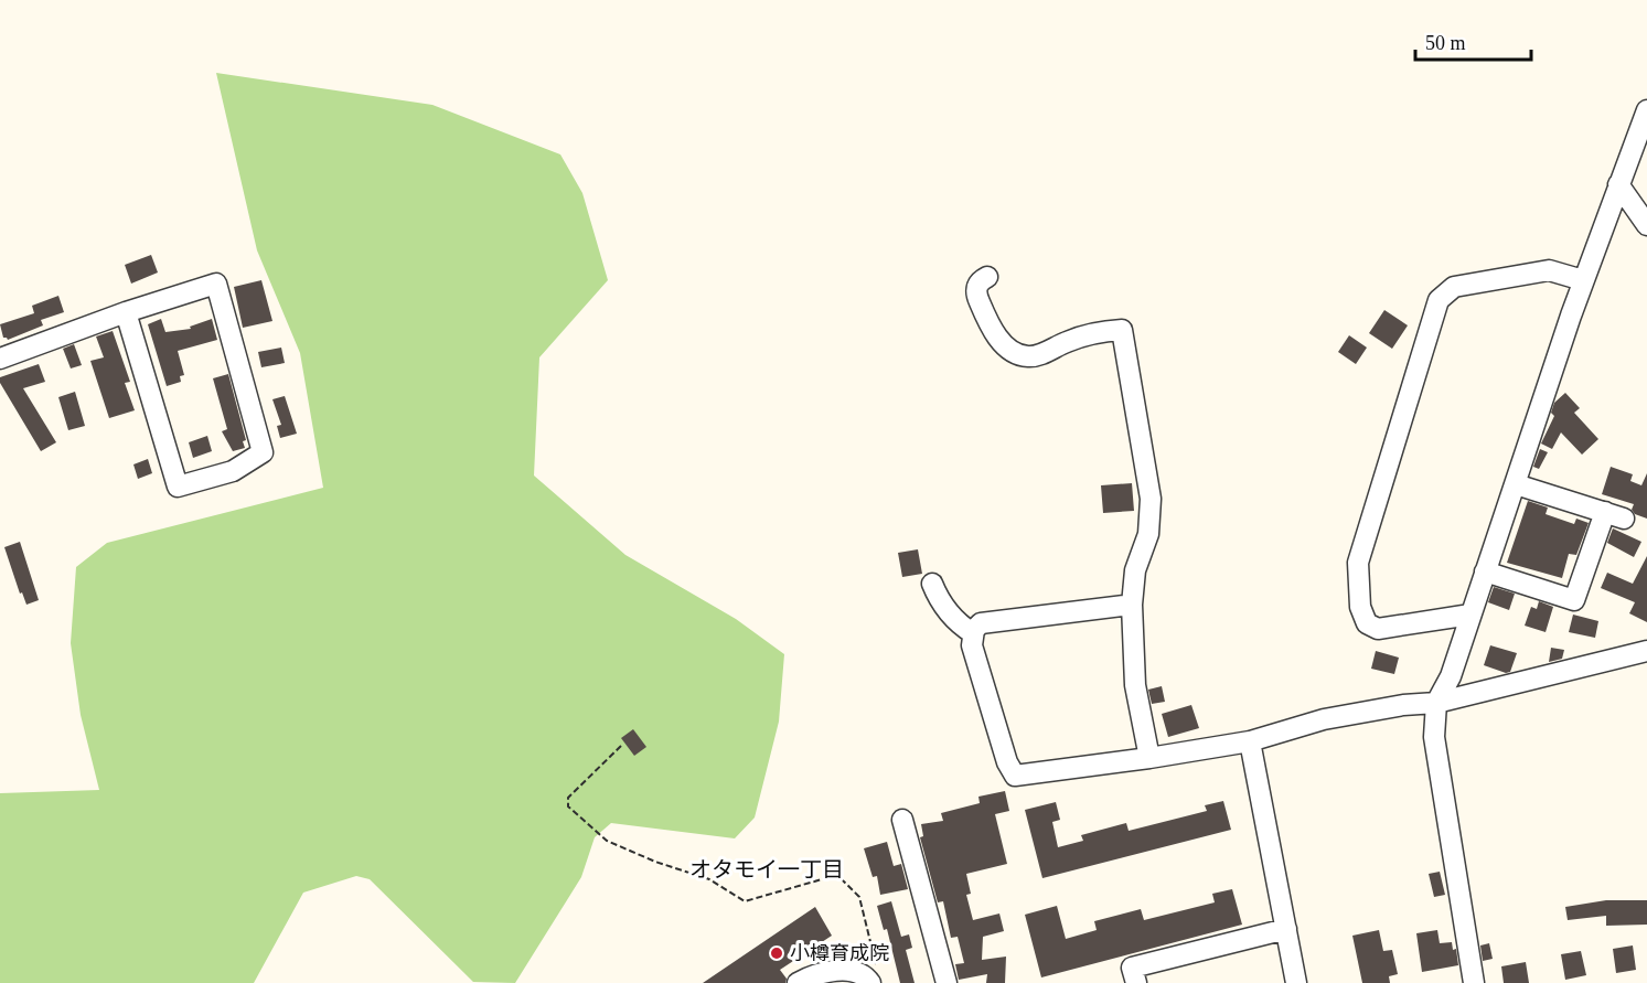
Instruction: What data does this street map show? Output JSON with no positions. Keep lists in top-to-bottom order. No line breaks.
{"districts":["オタモイ一丁目"],"places":["小樽育成院"],"scale_bar":"50 m"}
